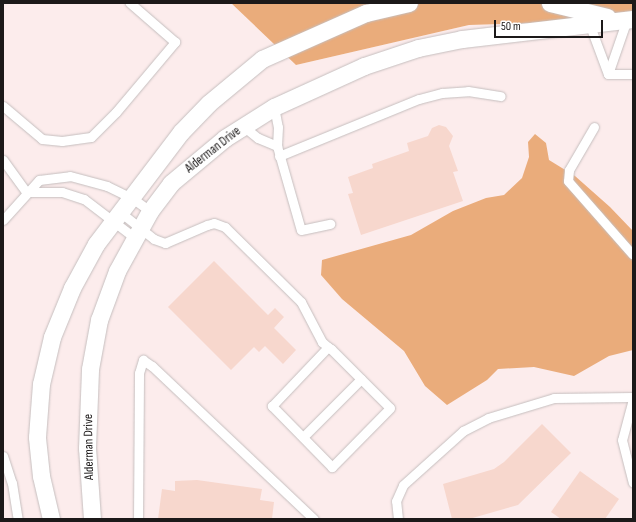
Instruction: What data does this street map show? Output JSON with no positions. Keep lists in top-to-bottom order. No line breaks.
{"streets":{"street":["Alderman Drive"]},"scale_bar":"50 m"}
